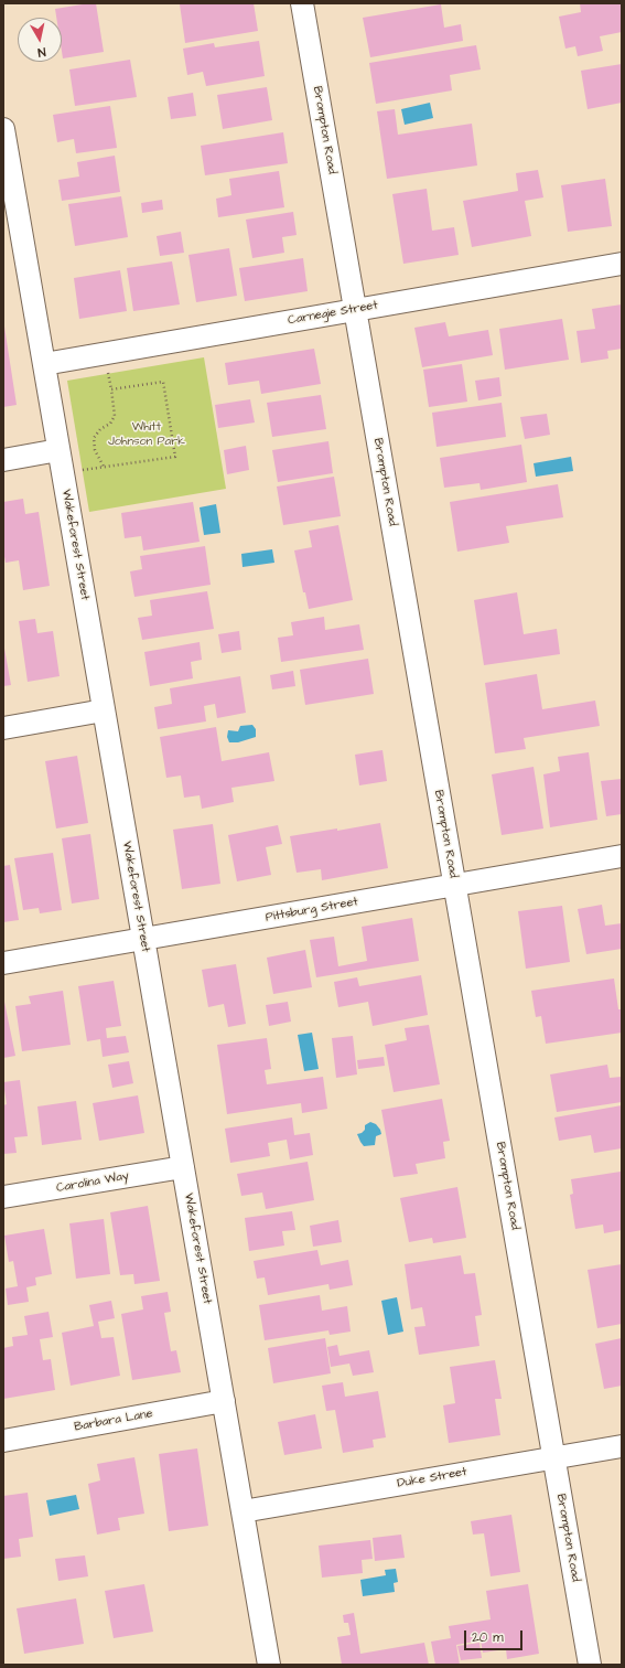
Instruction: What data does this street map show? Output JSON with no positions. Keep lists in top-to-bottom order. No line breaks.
{"streets":{"street":["Brompton Road","Carnegie Street","Wakeforest Street","Pittsburg Street","Carolina Way","Barbara Lane","Duke Street"]},"crossings":[["Brompton Road","Carnegie Street"],["Brompton Road","Pittsburg Street"],["Brompton Road","Duke Street"],["Carnegie Street","Wakeforest Street"],["Wakeforest Street","Pittsburg Street"],["Wakeforest Street","Carolina Way"],["Wakeforest Street","Barbara Lane"],["Wakeforest Street","Duke Street"]],"parks":["Whitt Johnson Park"],"scale_bar":"20 m","north":"bottom"}
